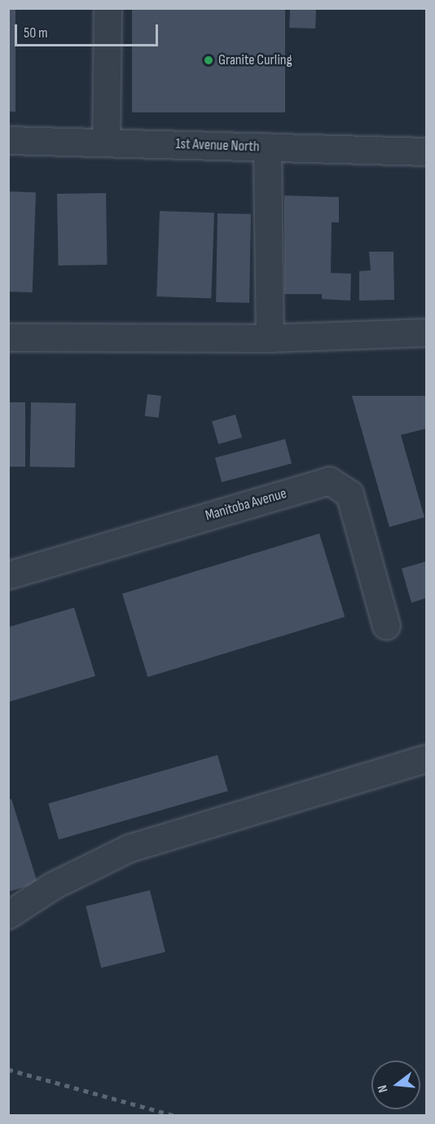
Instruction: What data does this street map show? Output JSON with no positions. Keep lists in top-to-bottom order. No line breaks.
{"streets":{"street":["1st Avenue North","Manitoba Avenue"]},"places":["Granite Curling"],"scale_bar":"50 m","north":"left"}
